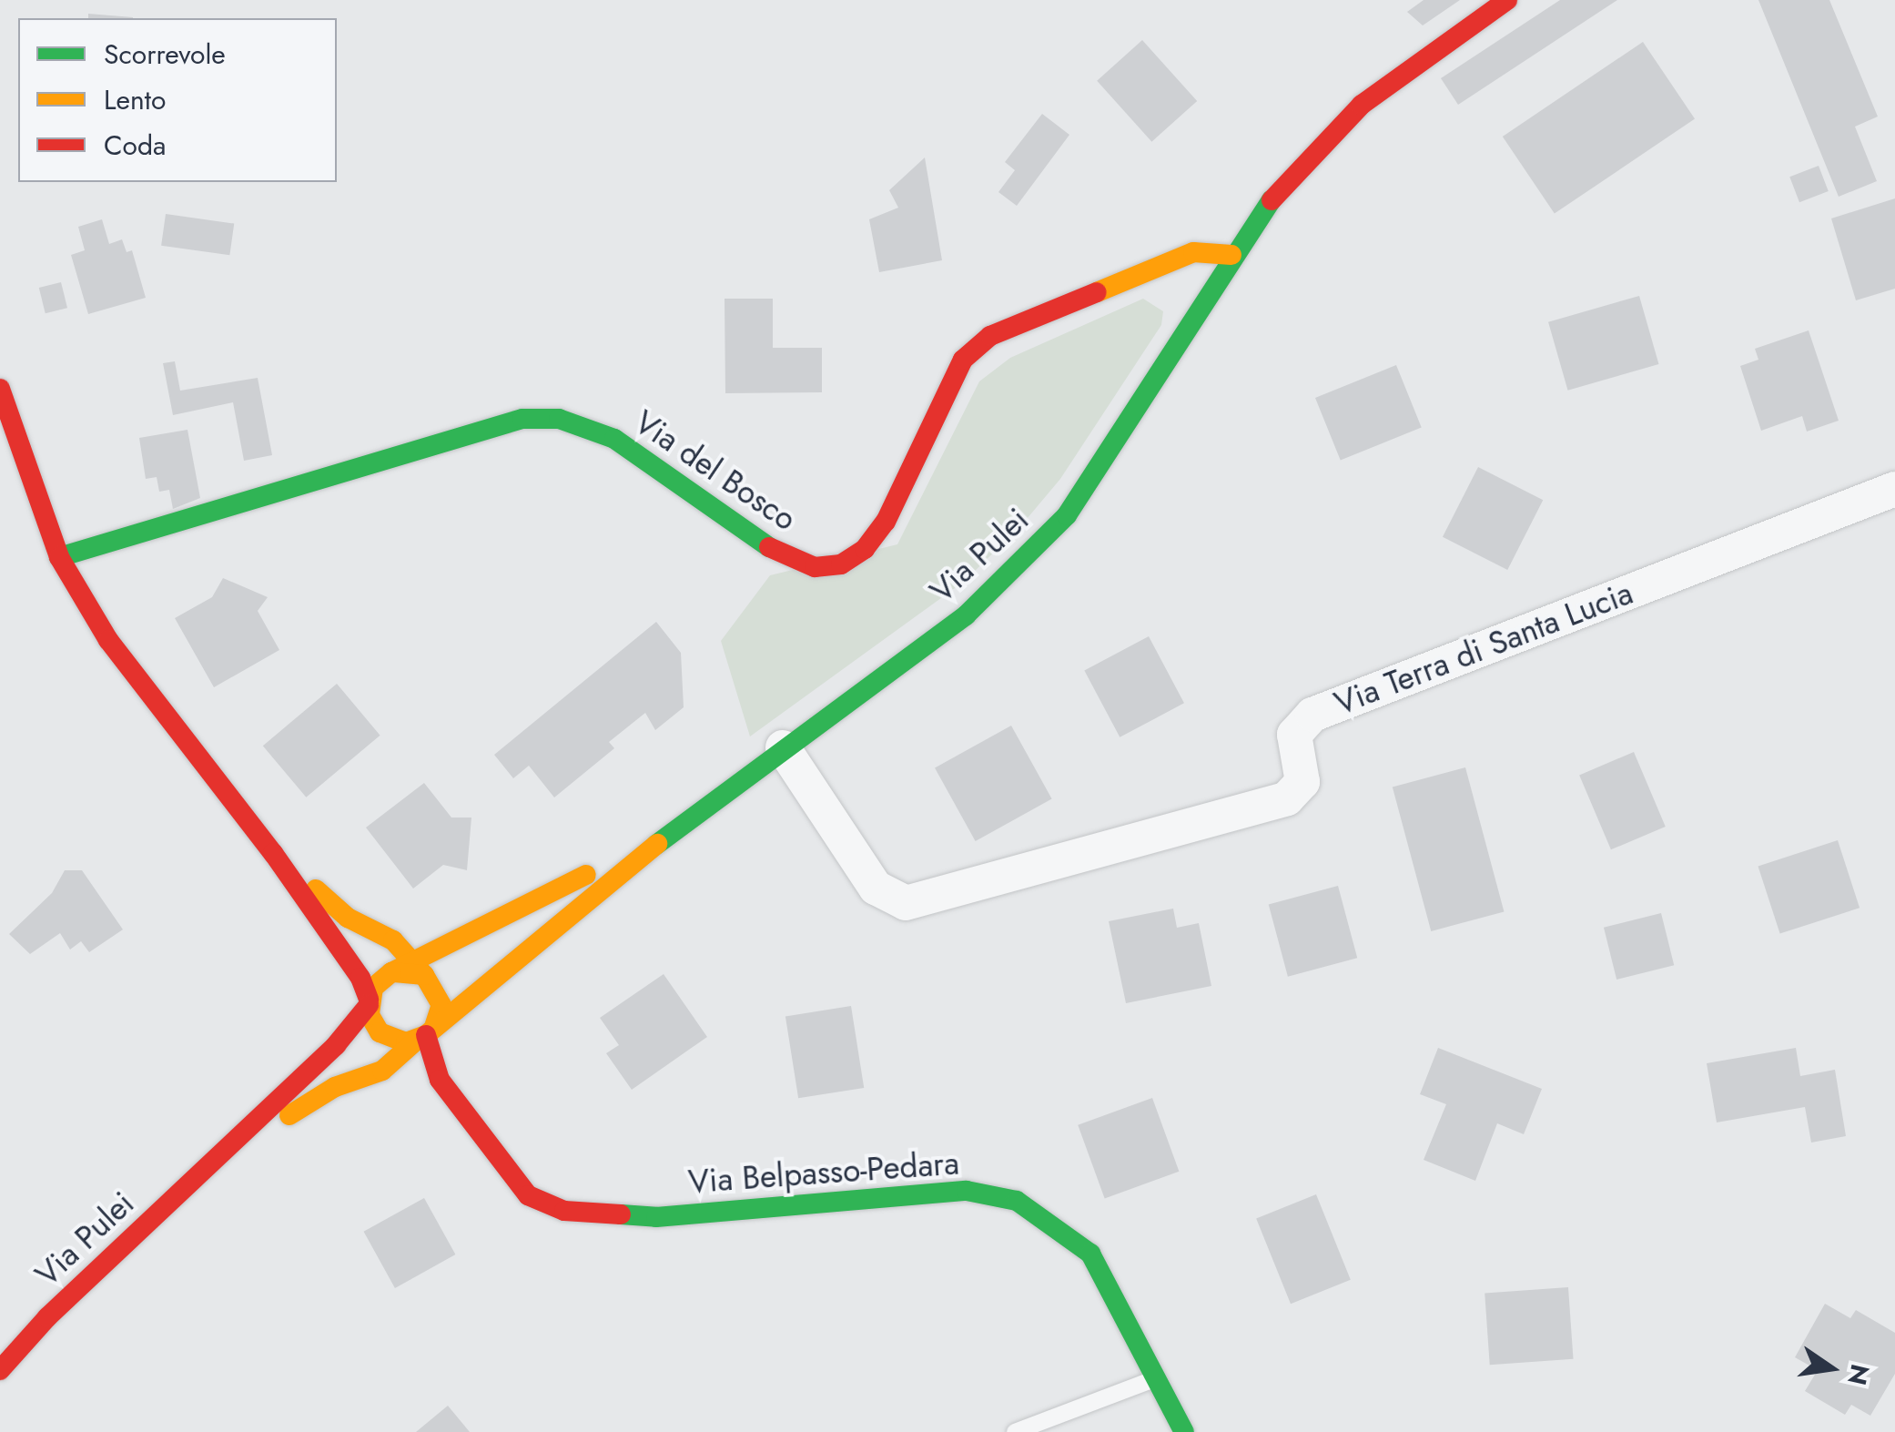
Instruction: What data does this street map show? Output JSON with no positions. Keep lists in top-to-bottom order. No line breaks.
{"streets":{"street":["Via del Bosco","Via Pulei","Via Terra di Santa Lucia","Via Belpasso-Pedara"]},"crossings":[["Via del Bosco","Via Pulei"],["Via Pulei","Via Terra di Santa Lucia"]],"legend":["Scorrevole","Lento","Coda"],"north":"right"}
